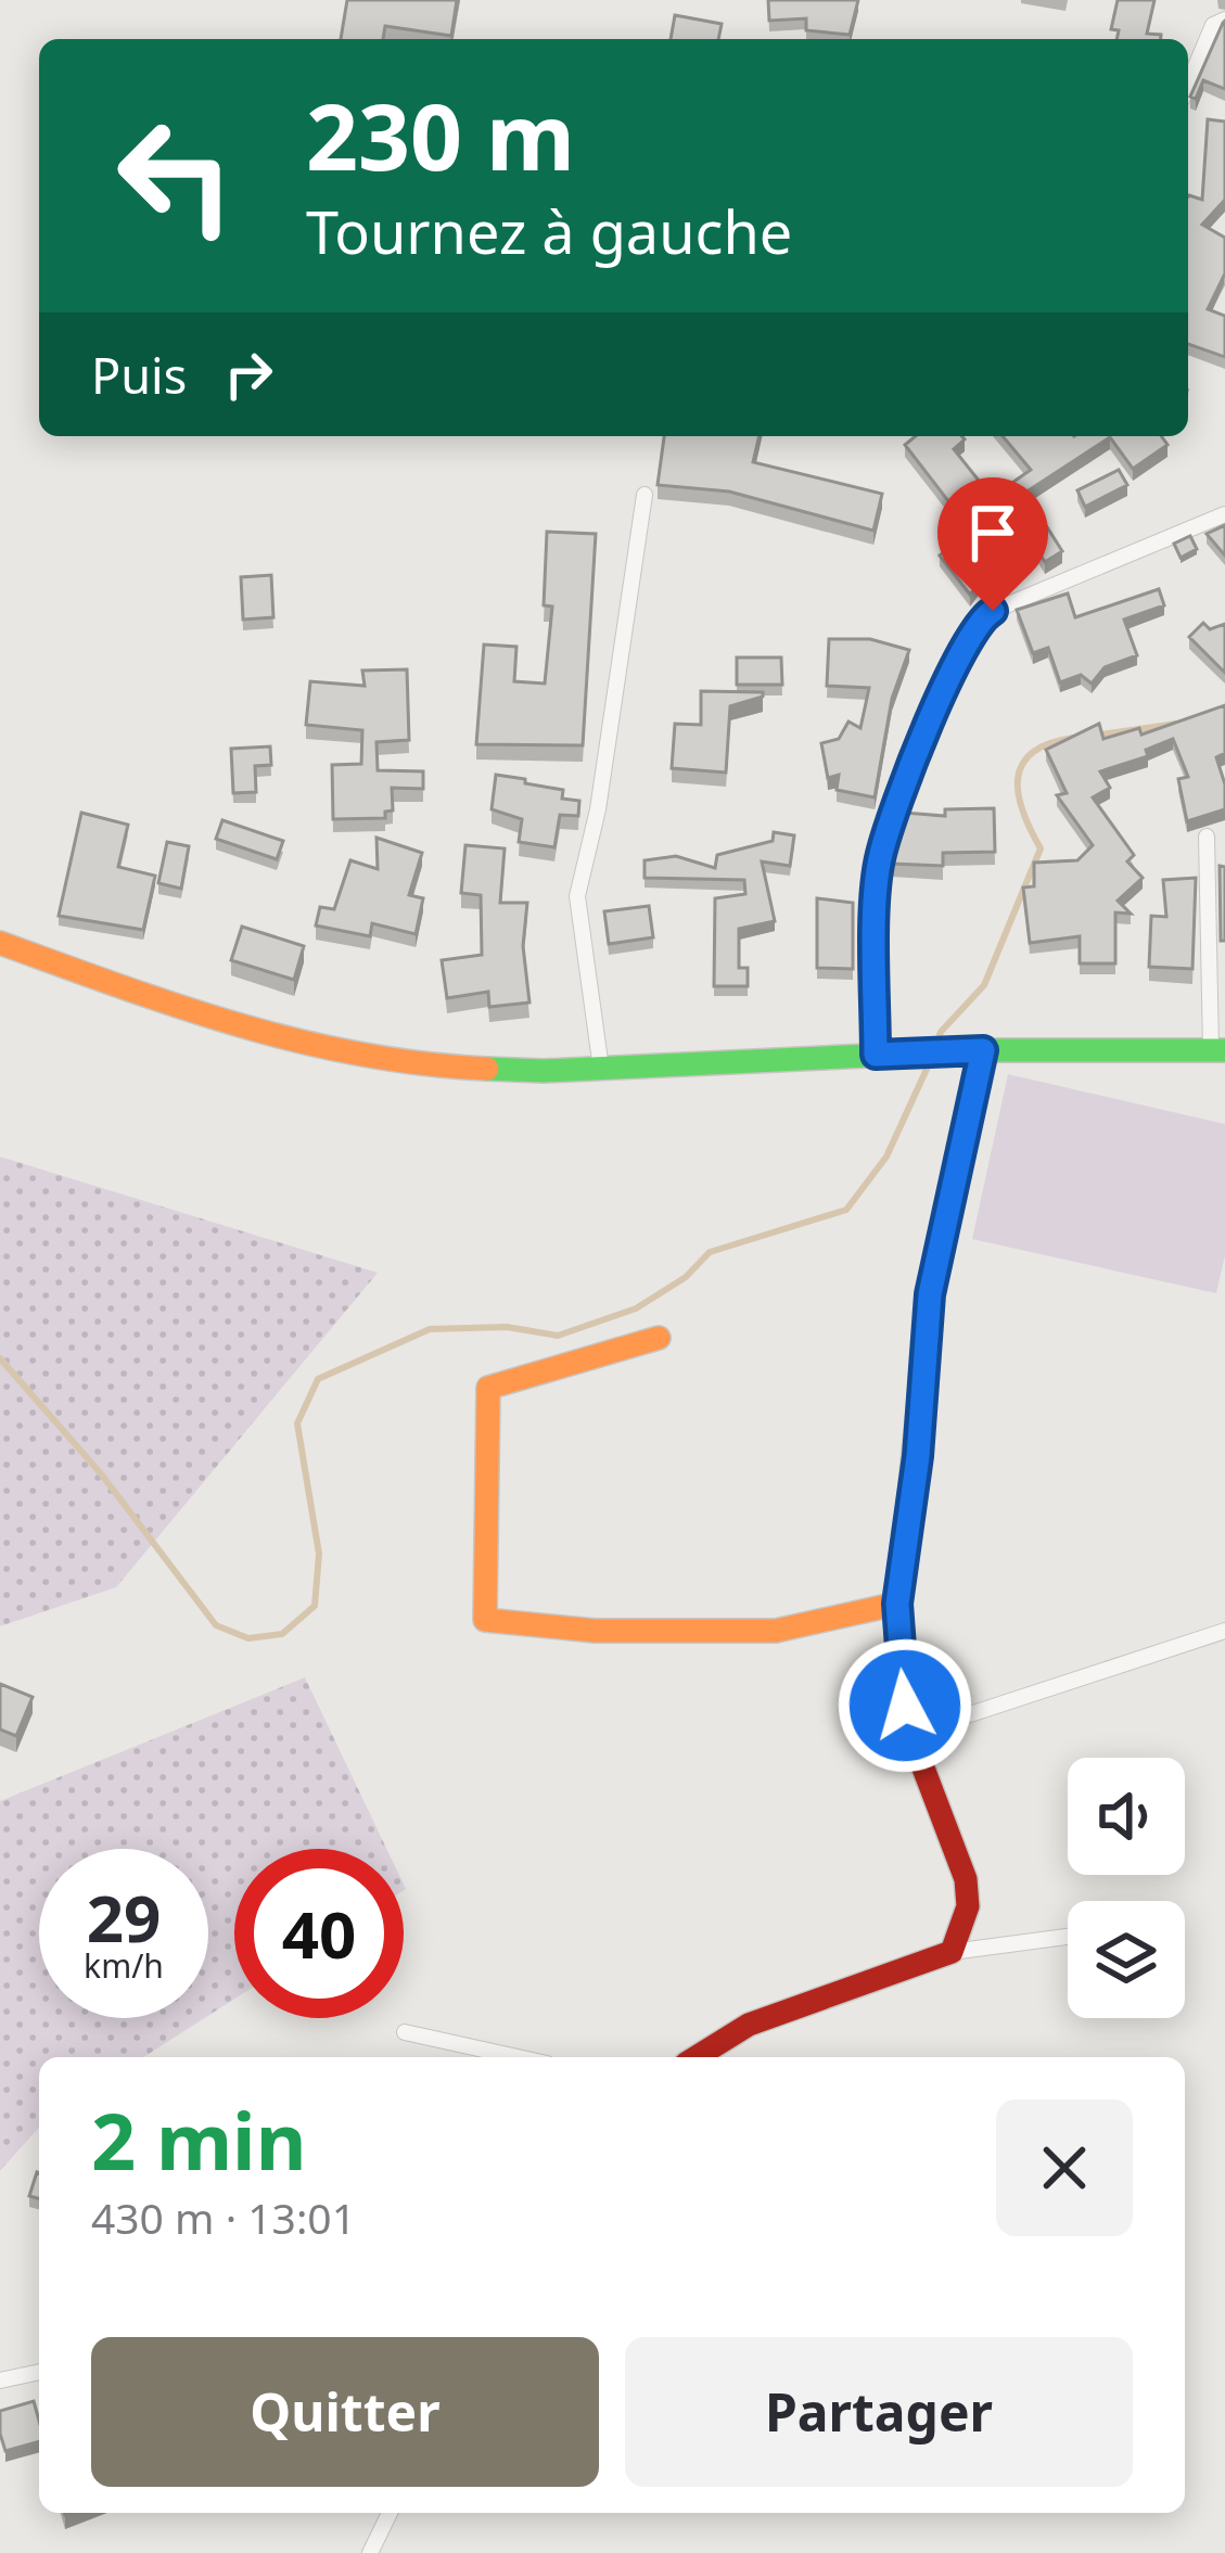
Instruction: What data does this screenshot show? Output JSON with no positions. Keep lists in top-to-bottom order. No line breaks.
{"page":{"turn":["230 m","Tournez à gauche"],"then":"Puis","speed":"29 km/h","limit":"40","heading":["2 min","430 m · 13:01"],"buttons":["Quitter","Partager"]}}
